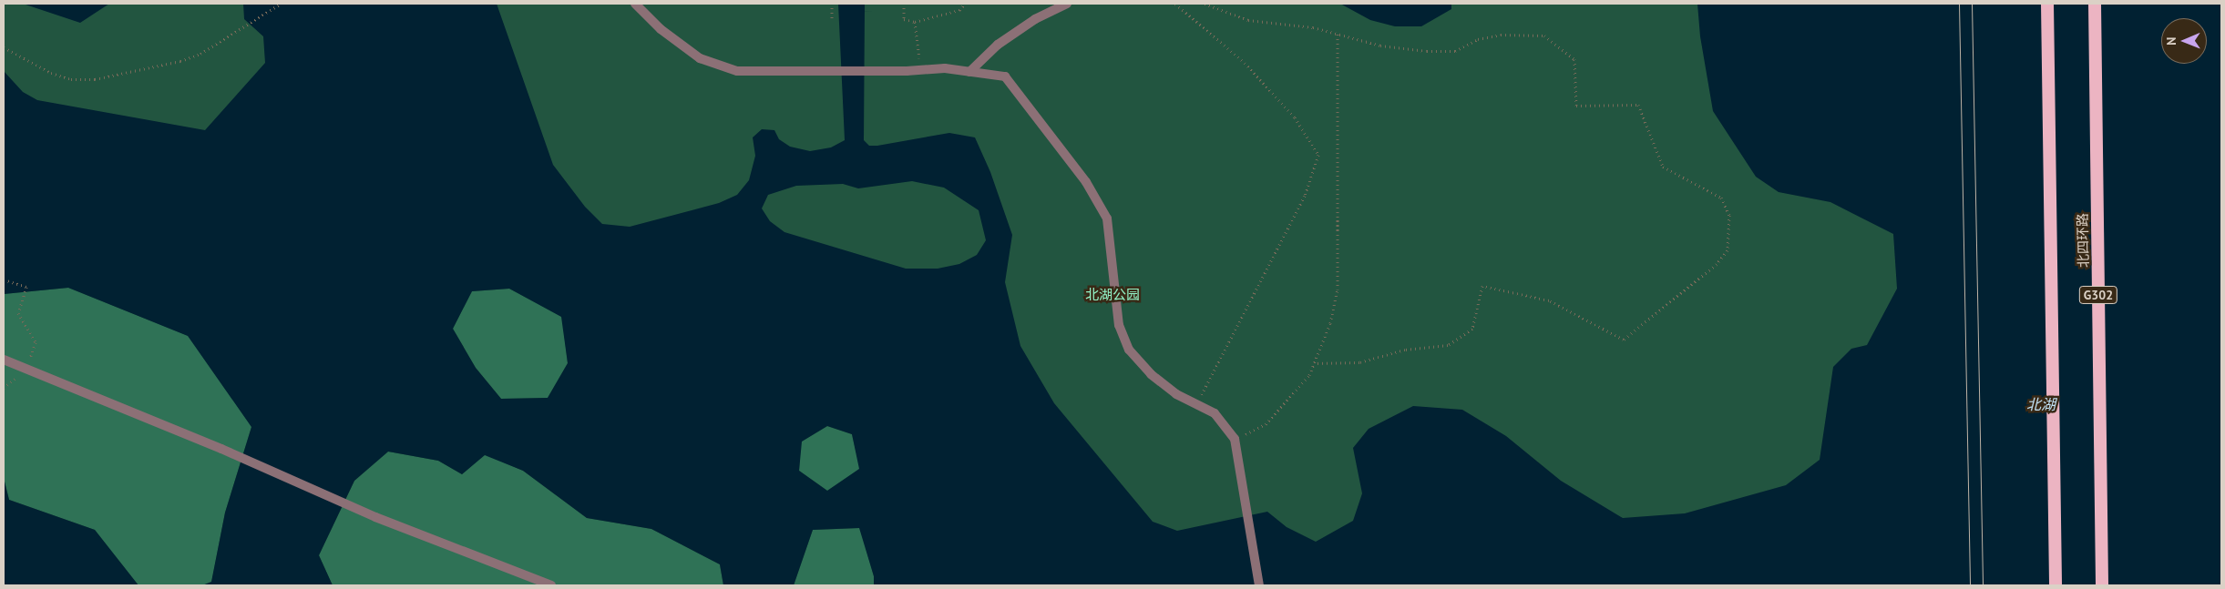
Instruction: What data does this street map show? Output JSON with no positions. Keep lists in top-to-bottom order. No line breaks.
{"streets":{"highway":["北四环路","G302"]},"water":["北湖"],"parks":["北湖公园"],"north":"left"}
